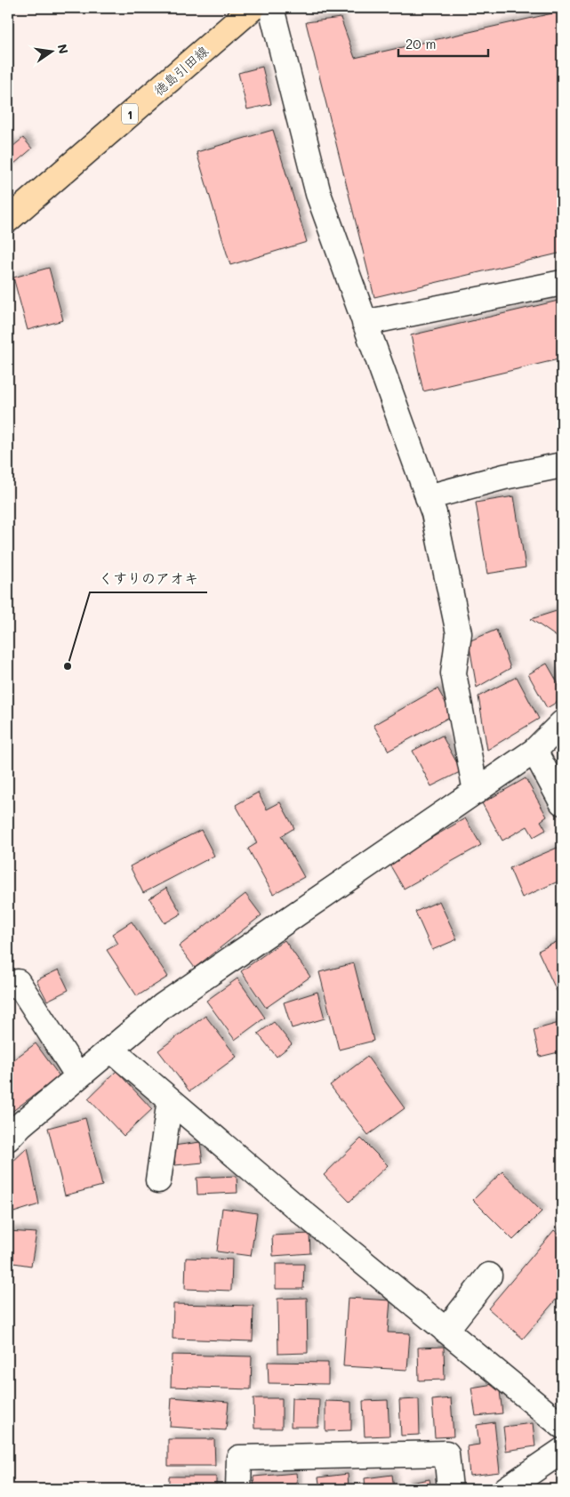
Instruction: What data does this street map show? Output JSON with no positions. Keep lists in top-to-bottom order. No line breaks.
{"streets":{"main road":["徳島引田線","1"]},"places":["くすりのアオキ"],"scale_bar":"20 m","north":"right"}
